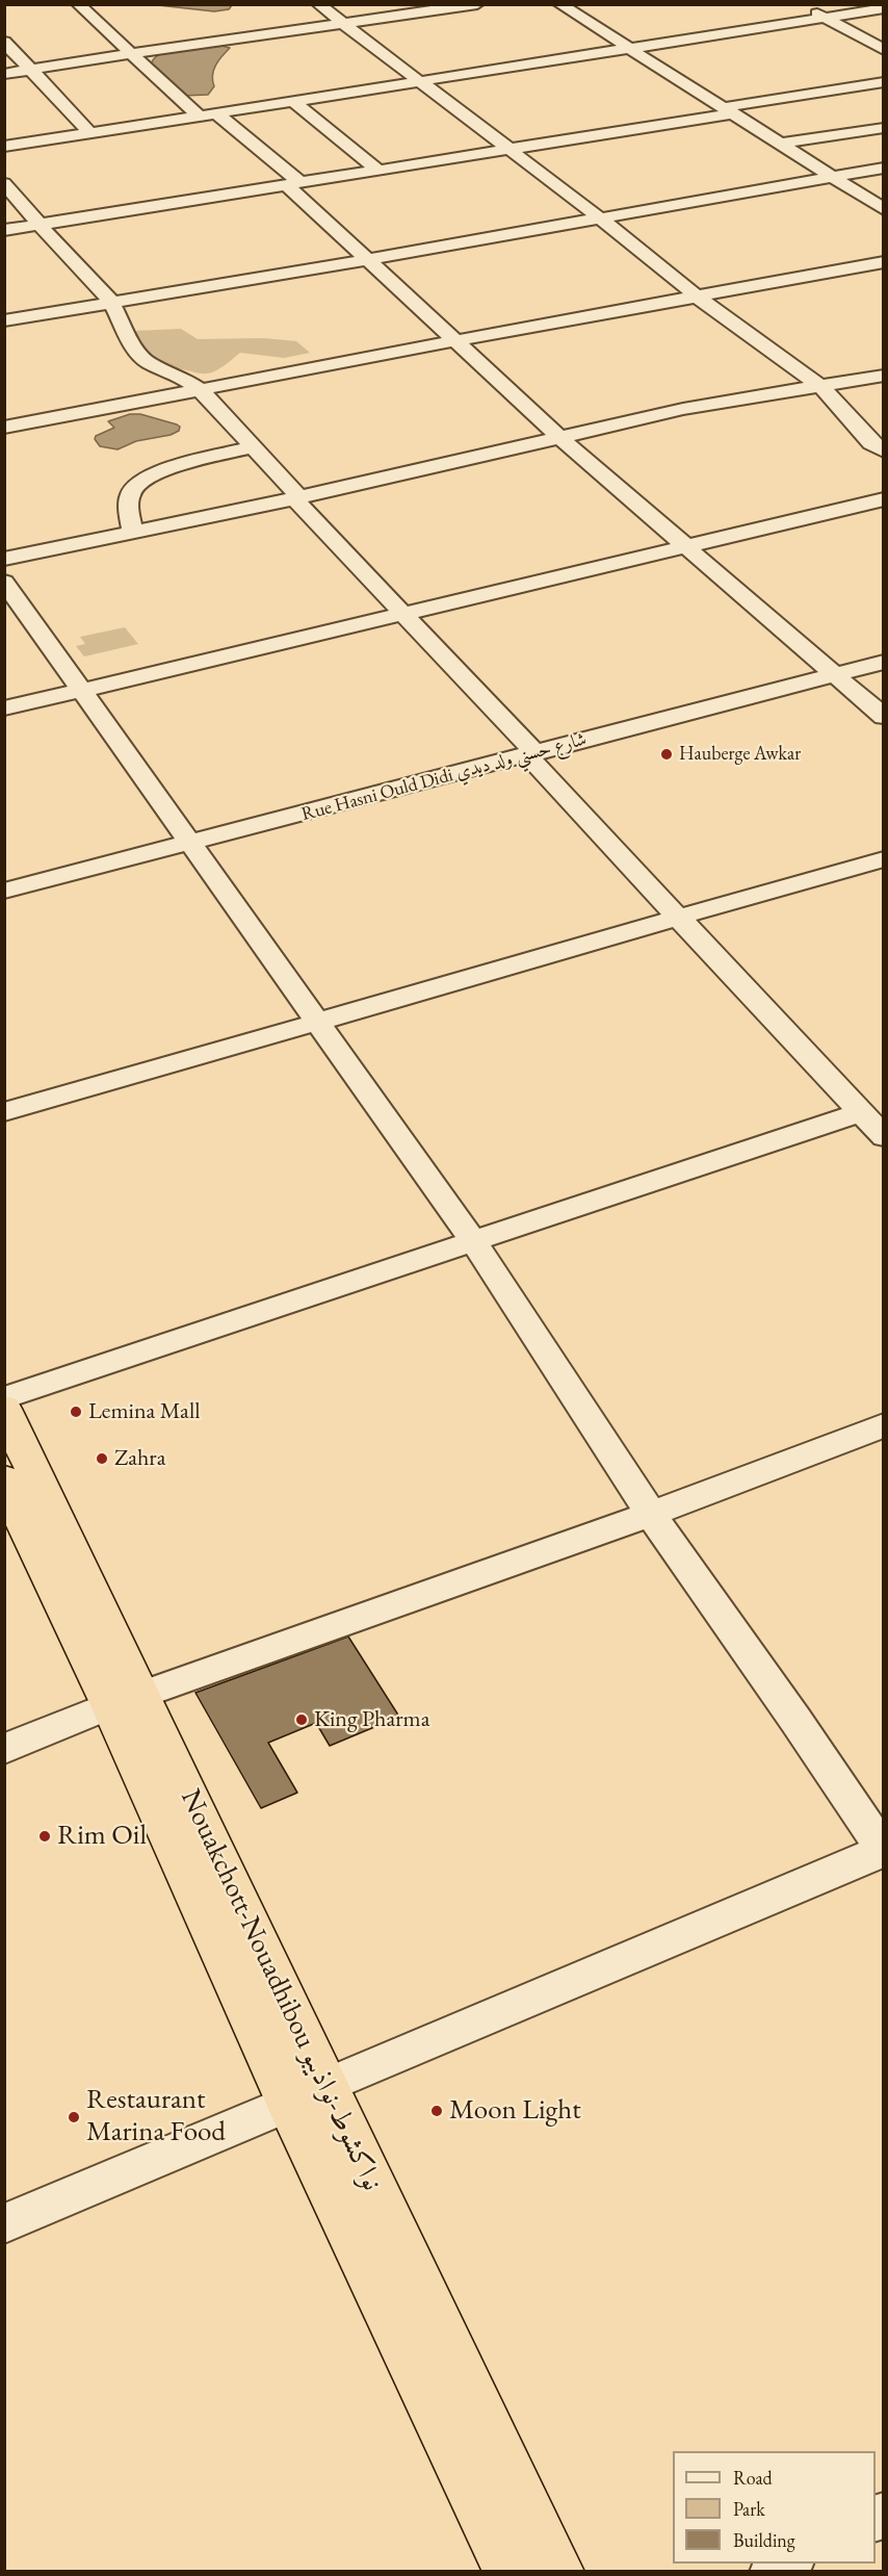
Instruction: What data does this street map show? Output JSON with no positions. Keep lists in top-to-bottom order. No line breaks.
{"streets":{"highway":["Nouakchott-Nouadhibou نواكشوط-نواذيبو"],"street":["Rue Hasni Ould Didi شارع حسني ولد ديدي"]},"places":["Hauberge Awkar","Lemina Mall","Zahra","King Pharma","Rim Oil","Moon Light","Restaurant Marina Food"],"legend":["Road","Park","Building"]}
